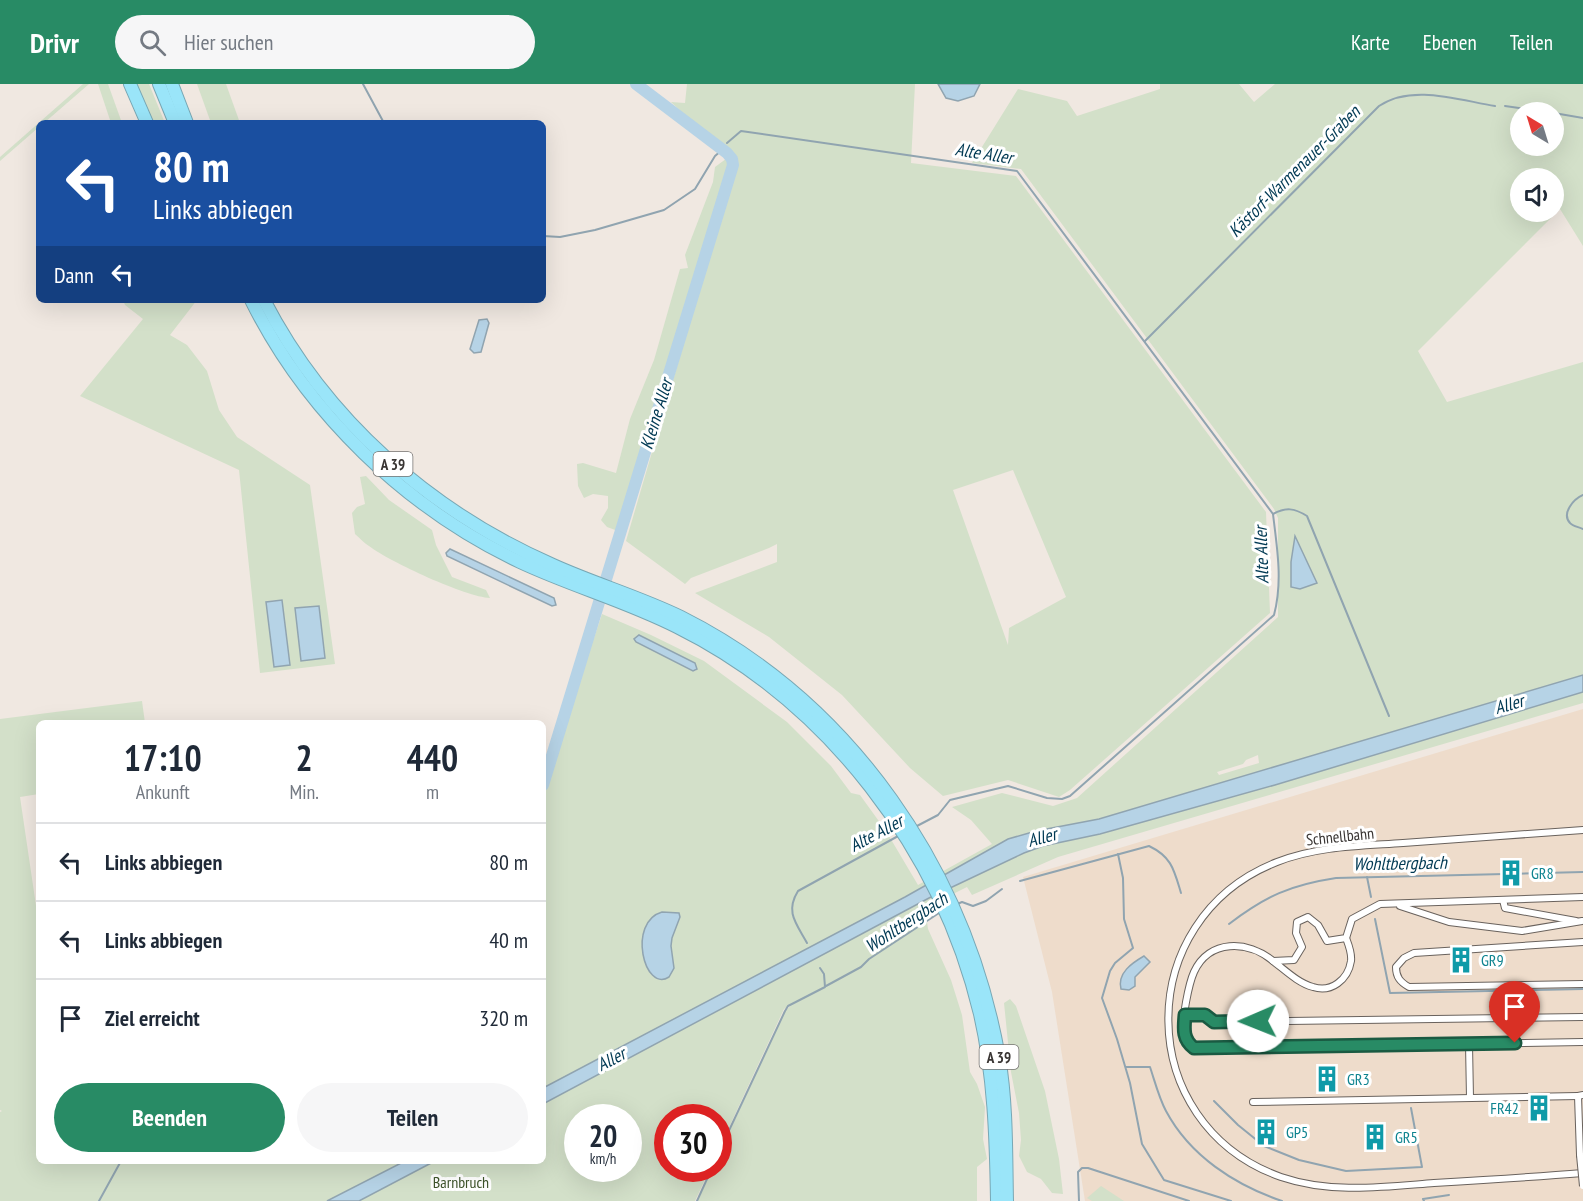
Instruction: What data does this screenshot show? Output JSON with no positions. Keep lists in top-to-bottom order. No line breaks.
{"streets":{"highway":["A 39"],"street":["Schnellbahn"]},"water":["Alte Aller","Kästorf-Warmenauer-Graben","Kleine Aller","Aller","Wohltbergbach"],"parks":["Barnbruch"],"places":{"building":["GR8","GR9","GR3","FR42","GP5","GR5"]},"north":"top left","page":{"header":"Drivr","search":"Hier suchen","nav":["Karte","Ebenen","Teilen"],"turn":["80 m","Links abbiegen"],"then":"Dann","eta":["17:10","Ankunft","2","Min.","440","m"],"list":[{"name":"Links abbiegen","value":"80 m"},{"name":"Links abbiegen","value":"40 m"},{"name":"Ziel erreicht","value":"320 m"}],"buttons":["Beenden","Teilen"],"speed":"20 km/h","limit":"30"}}
